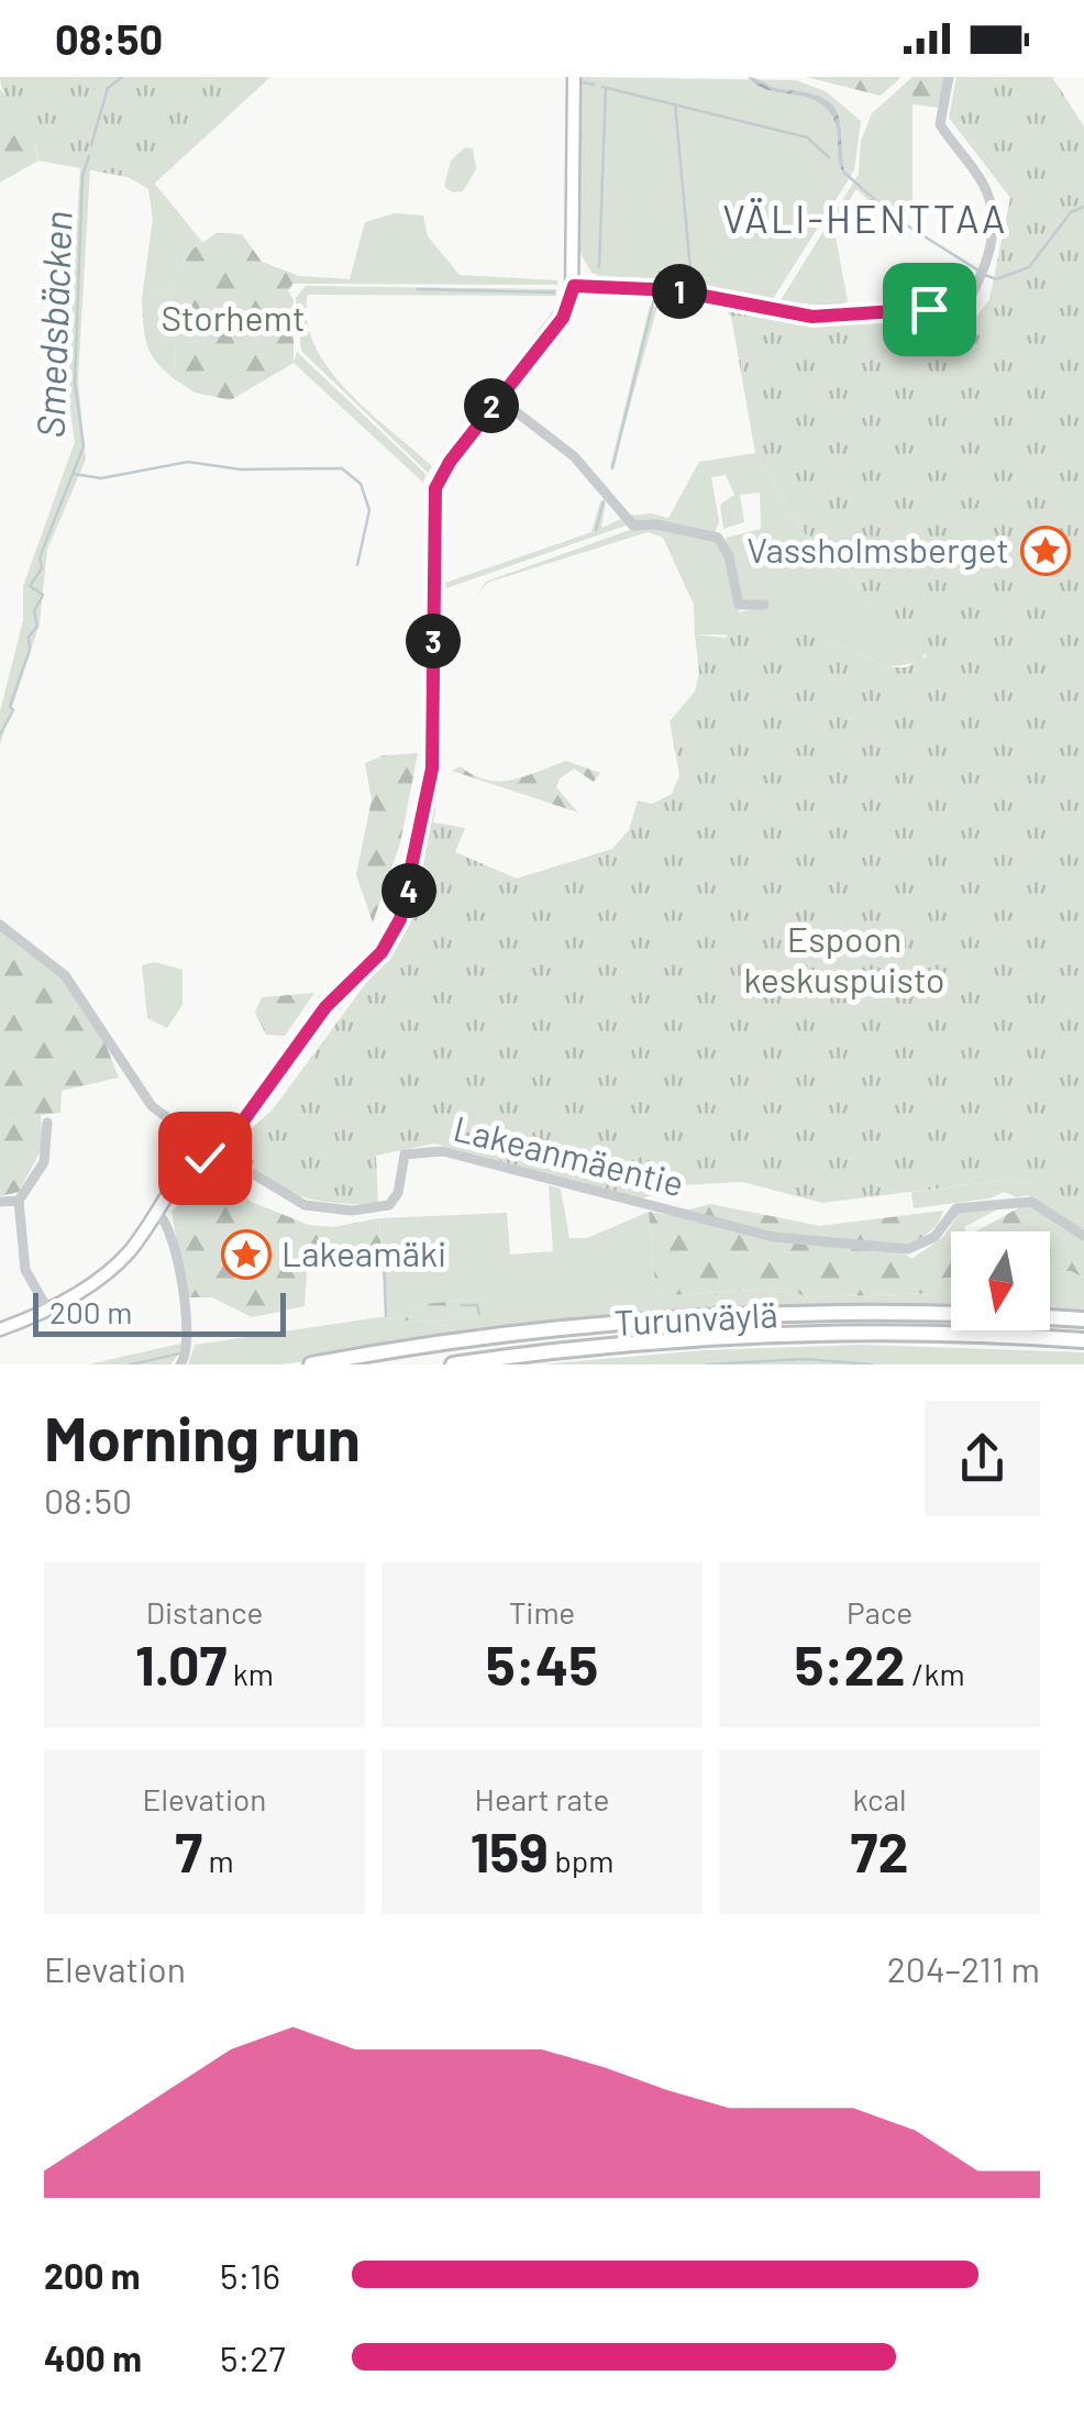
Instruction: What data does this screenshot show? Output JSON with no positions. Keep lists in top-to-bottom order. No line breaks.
{"streets":{"highway":["Turunväylä"],"street":["Lakeanmäentie"]},"districts":["VÄLI-HENTTAA"],"water":["Smedsbäcken"],"parks":["Storhemt","Espoon keskuspuisto"],"places":{"place":["Vassholmsberget","Lakeamäki"]},"scale_bar":"200 m","north":"bottom","page":{"status":"08:50","pins":["1","2","3","4"],"scale":"200 m","heading":["Morning run","08:50"],"stats":[["Distance","1.07 km"],["Time","5:45"],["Pace","5:22 /km"],["Elevation","7 m"],["Heart rate","159 bpm"],["kcal","72"]],"chart":["Elevation","204–211 m"],"list":[{"name":"200 m","note":"5:16"},{"name":"400 m","note":"5:27"}]}}
